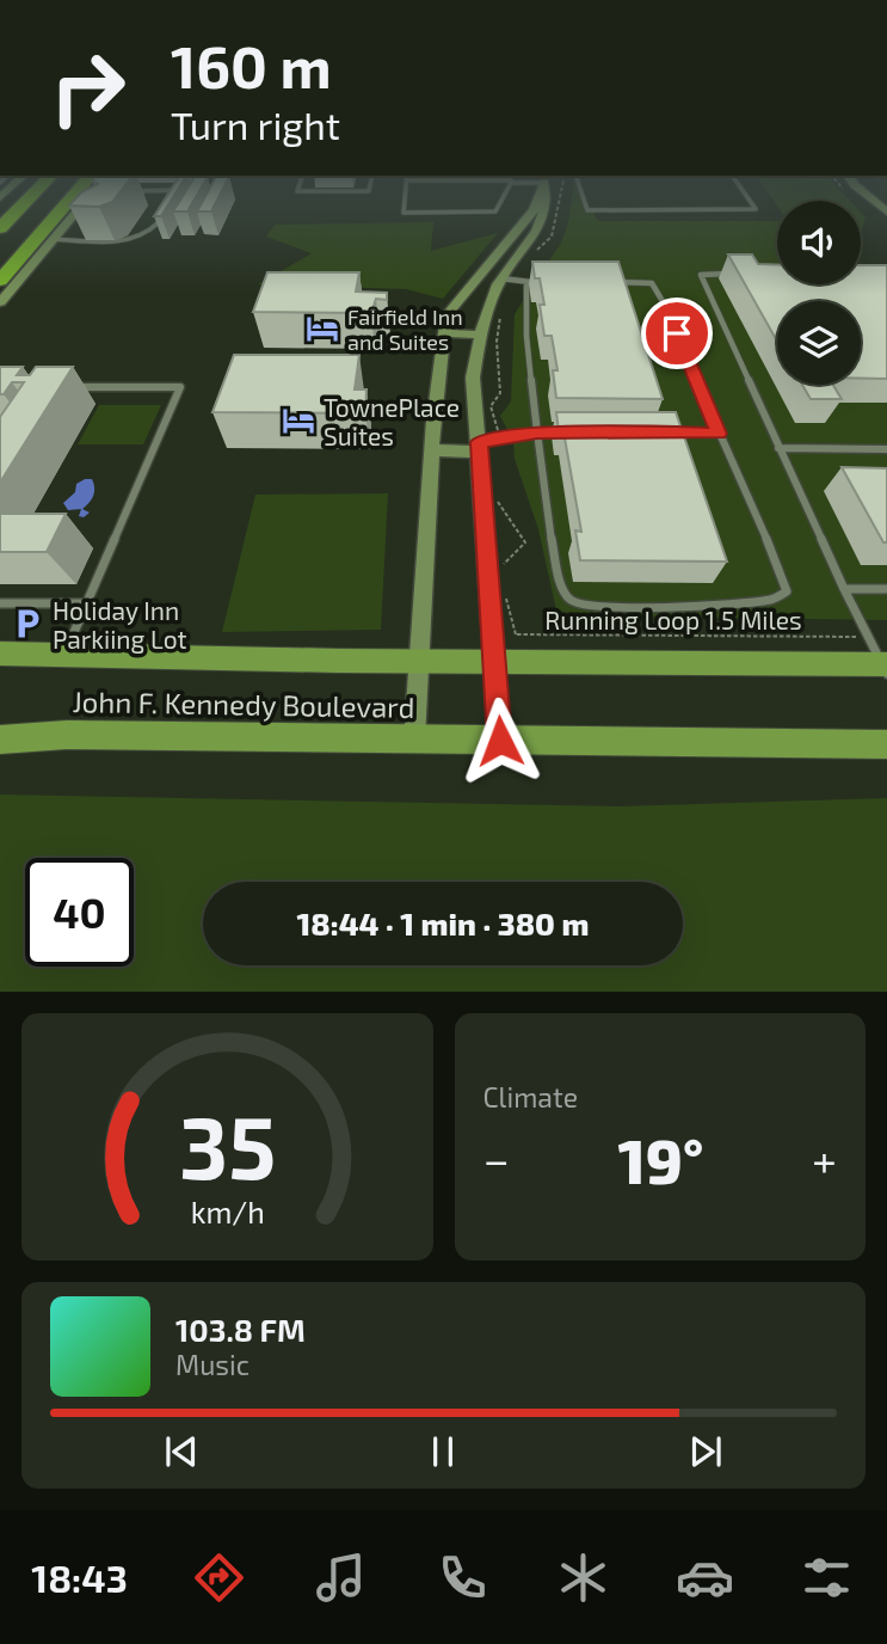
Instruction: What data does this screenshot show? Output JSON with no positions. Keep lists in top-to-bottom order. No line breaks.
{"streets":{"main road":["John F. Kennedy Boulevard"],"path":["Running Loop 1.5 Miles"]},"places":{"hotel":["Fairfield Inn and Suites","TownePlace Suites"],"parking":["Holiday Inn Parkiing Lot"]},"page":{"turn":["160 m","Turn right"],"limit":"40","trip":"18:44 · 1 min · 380 m","tile":"Climate","heat":["−","19°","+"],"song":["103.8 FM","Music"],"tabs":"18:43","gauge":["35","km/h"]}}
